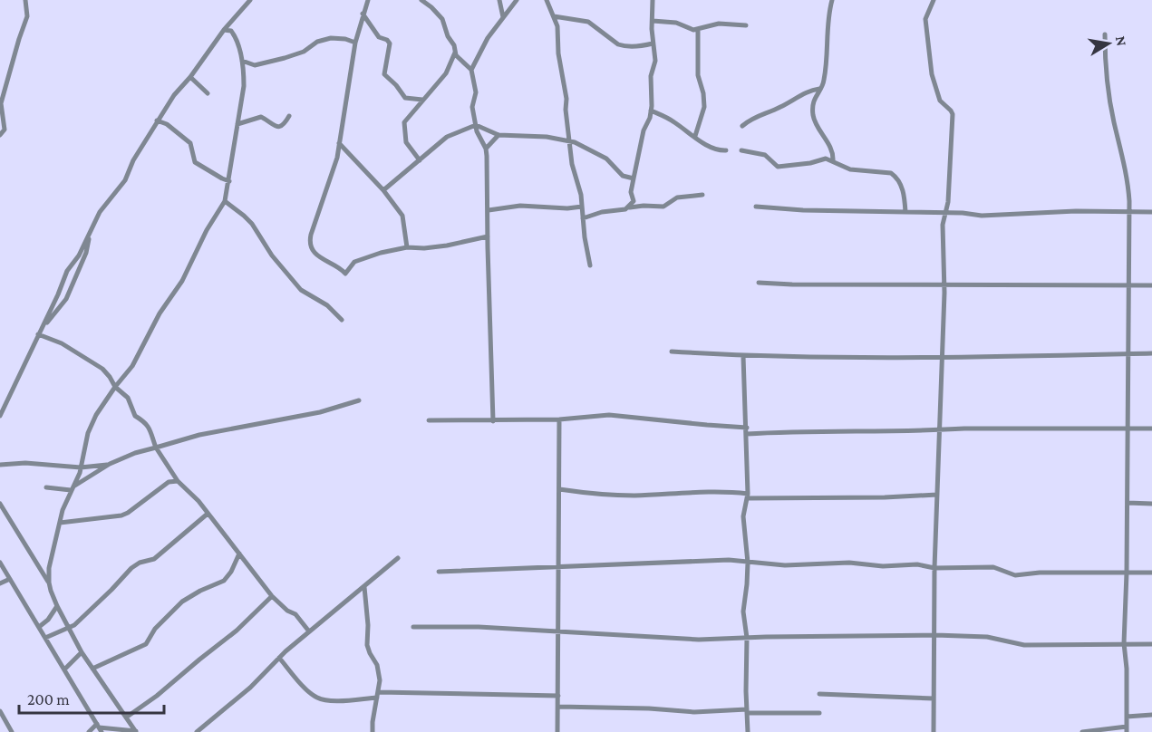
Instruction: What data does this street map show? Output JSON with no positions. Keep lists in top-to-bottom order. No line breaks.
{"scale_bar":"200 m","north":"right"}
